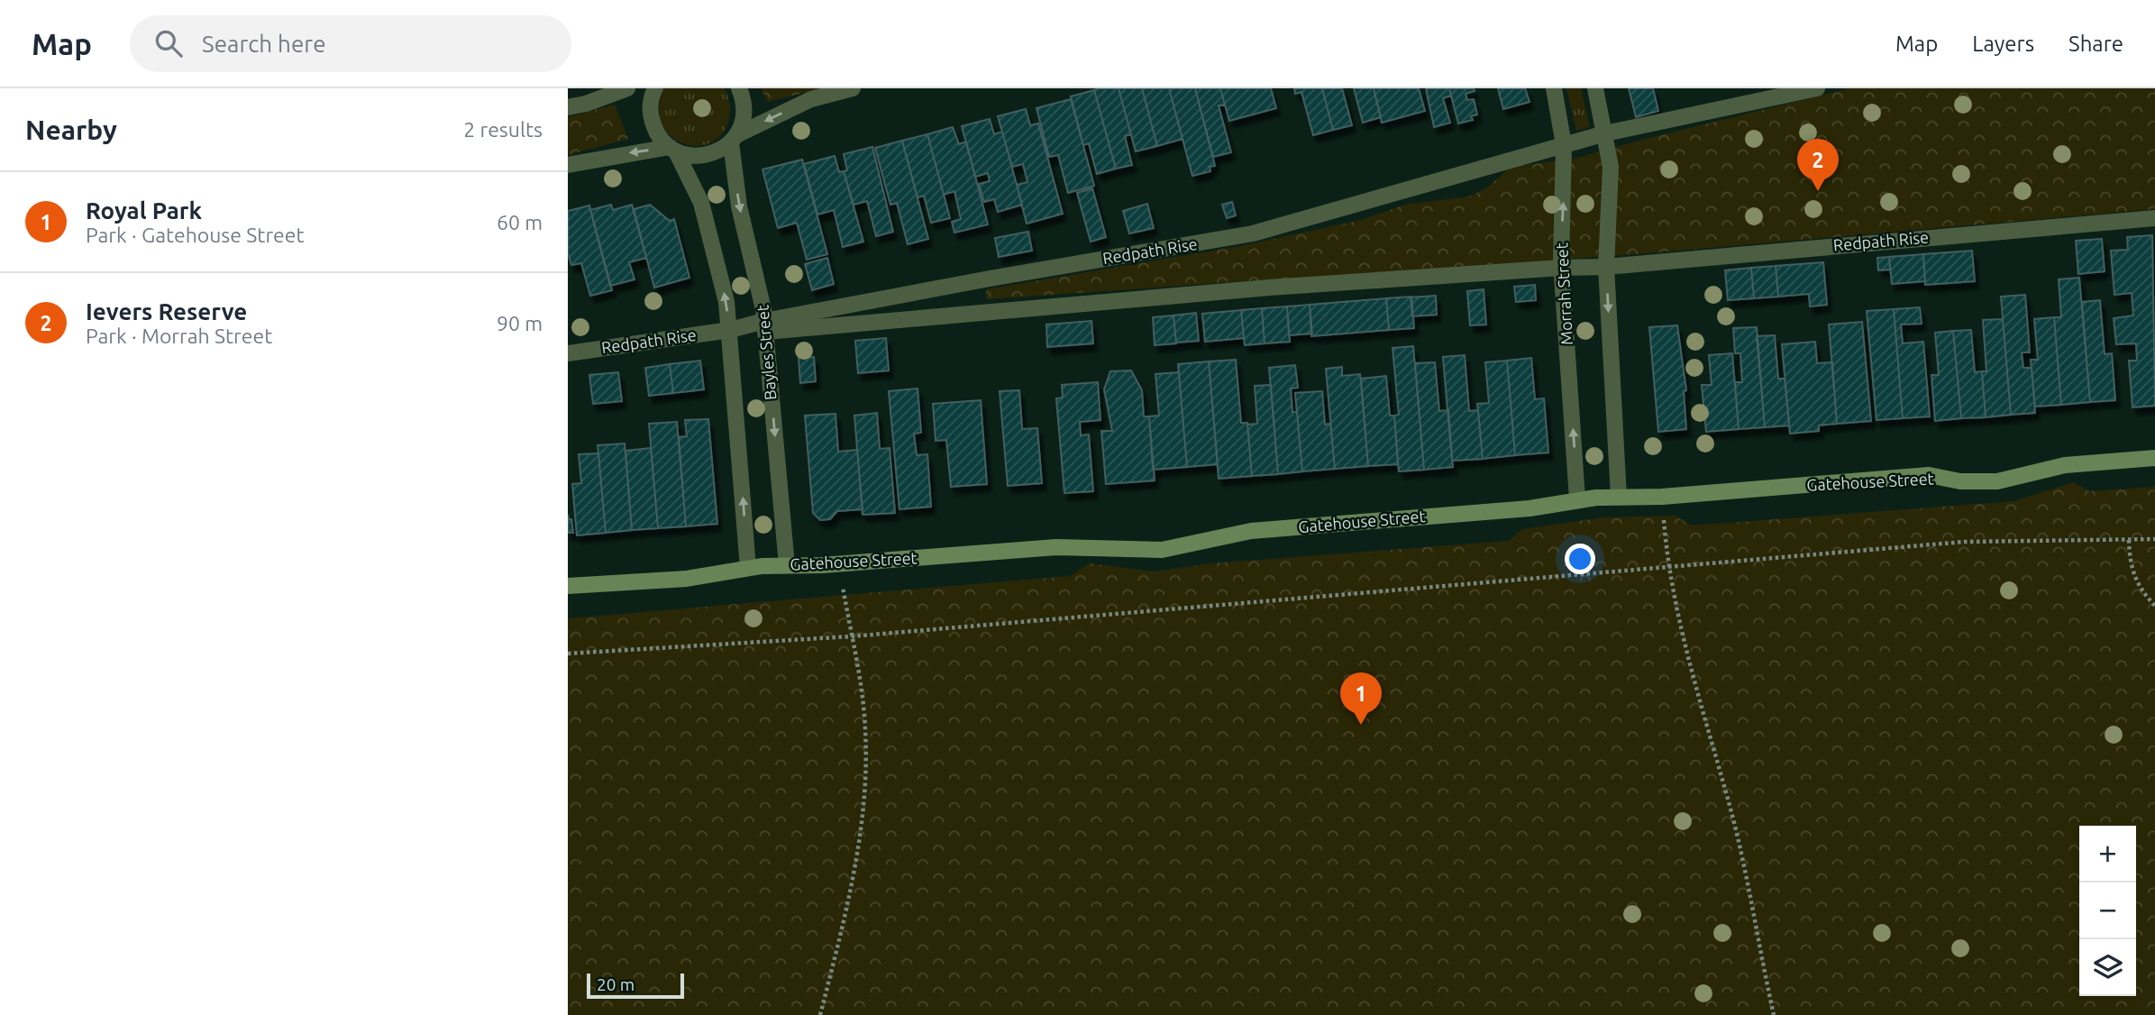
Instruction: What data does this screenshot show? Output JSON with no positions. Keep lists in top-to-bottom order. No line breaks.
{"streets":{"street":["Redpath Rise","Morrah Street","Bayles Street","Gatehouse Street"]},"crossings":[["Redpath Rise","Morrah Street"],["Redpath Rise","Bayles Street"],["Morrah Street","Gatehouse Street"],["Bayles Street","Gatehouse Street"]],"scale_bar":"20 m","page":{"header":"Map","search":"Search here","nav":["Map","Layers","Share"],"heading":["Nearby","2 results"],"pins":["2","1"],"list":[{"mark":"1","name":"Royal Park","note":"Park · Gatehouse Street","value":"60 m"},{"mark":"2","name":"Ievers Reserve","note":"Park · Morrah Street","value":"90 m"}],"map_buttons":["+","−"],"scale":"20 m"}}
